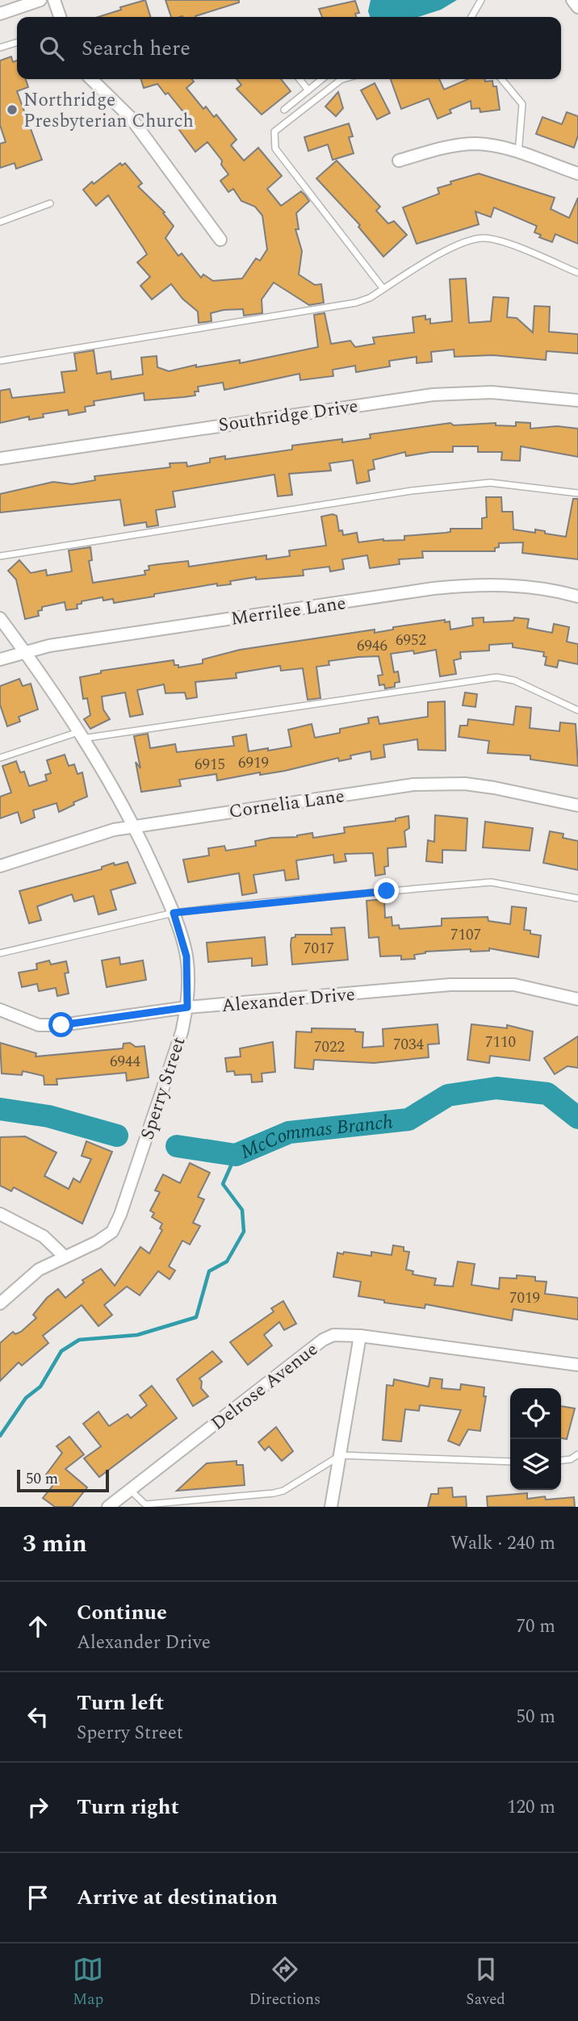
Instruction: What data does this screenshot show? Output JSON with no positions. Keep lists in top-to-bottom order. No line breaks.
{"streets":{"street":["Southridge Drive","Merrilee Lane","Cornelia Lane","Alexander Drive","Sperry Street","Delrose Avenue"]},"crossings":[["Merrilee Lane","Sperry Street"],["Cornelia Lane","Sperry Street"],["Alexander Drive","Sperry Street"]],"water":["McCommas Branch"],"places":["Northridge Presbyterian Church"],"house_numbers":["6952","6946","6919","6915","7107","7017","7110","7034","7022","6944","7019"],"scale_bar":"50 m","page":{"search":"Search here","scale":"50 m","heading":["3 min","Walk · 240 m"],"list":[["Continue","Alexander Drive","70 m"],["Turn left","Sperry Street","50 m"],["Turn right","120 m"],"Arrive at destination"],"nav":["Map","Directions","Saved"]}}
